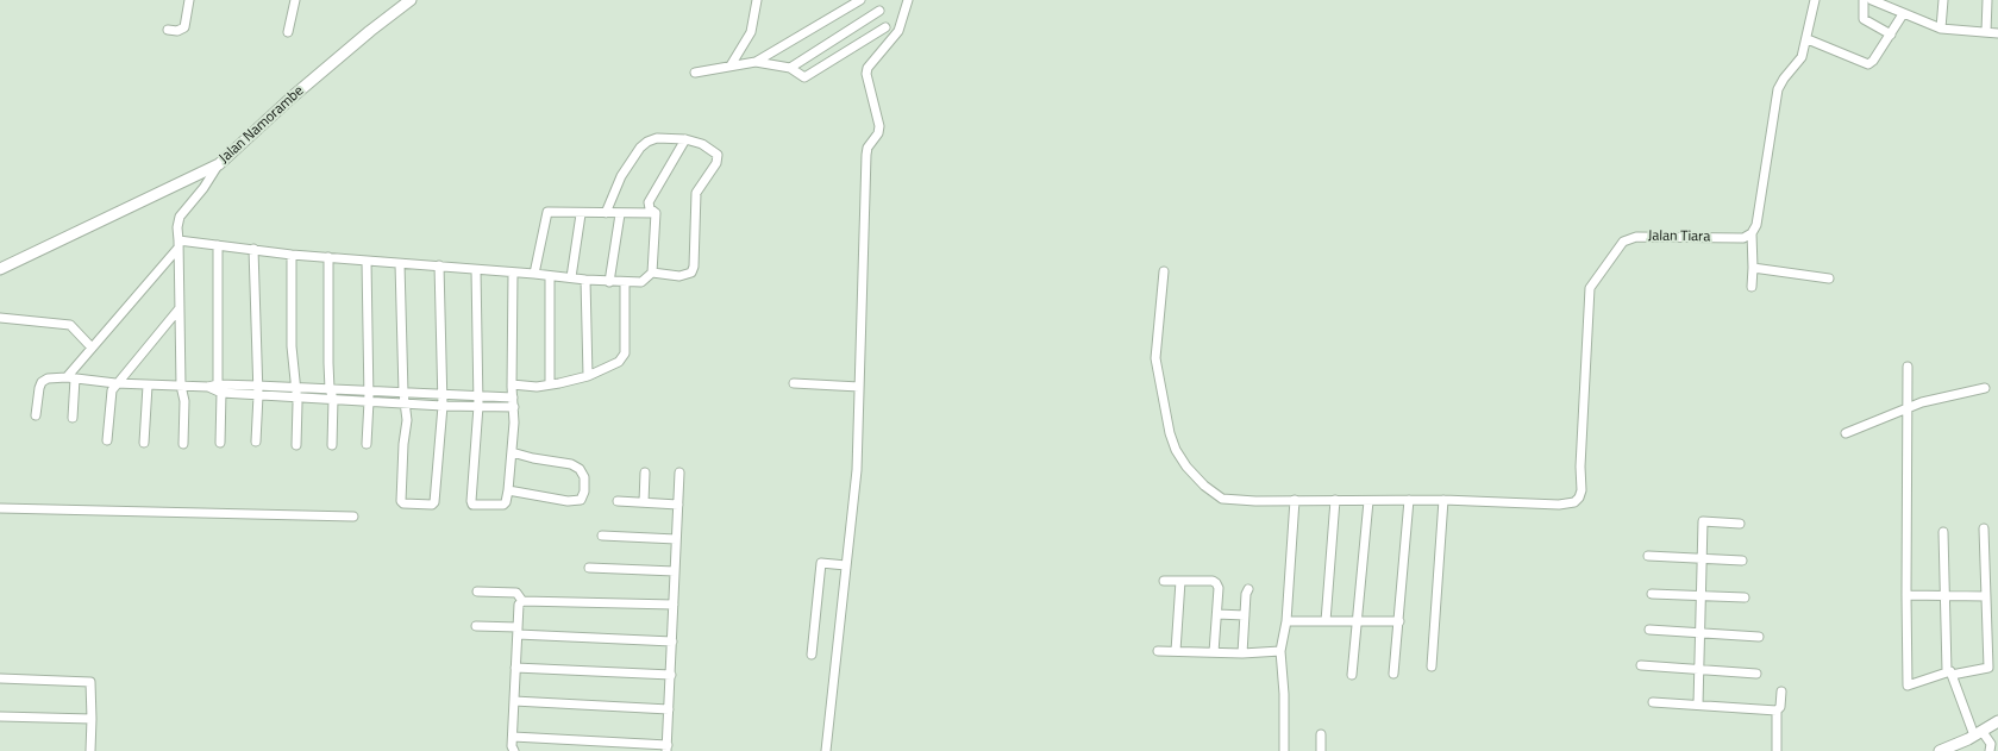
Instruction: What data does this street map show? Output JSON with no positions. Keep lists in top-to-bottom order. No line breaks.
{"streets":{"main road":["Jalan Namorambe"],"street":["Jalan Tiara"]}}
